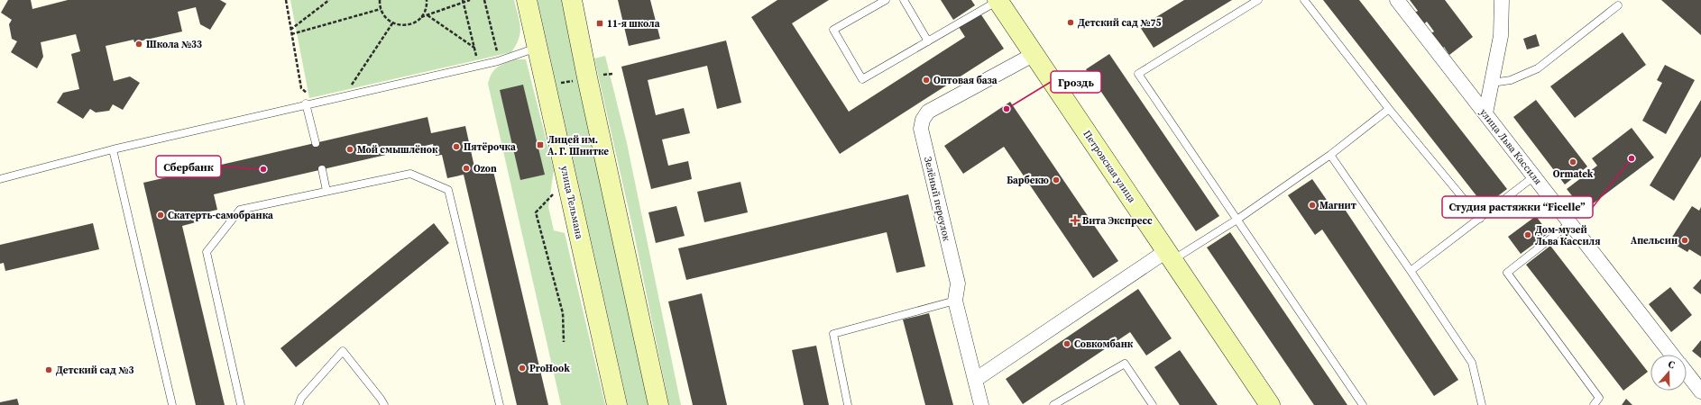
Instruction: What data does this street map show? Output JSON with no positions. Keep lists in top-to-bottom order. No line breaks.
{"streets":{"main road":["Петровская улица","улица Тельмана"],"street":["улица Льва Кассиля","Зелёный переулок"]},"crossings":[["Петровская улица","Зелёный переулок"]],"places":{"other":["Детский сад №75","Школа №33","Оптовая база","Гроздь","Пятёрочка","Мой смышлёнок","Студия растяжки “Ficelle”","Ormatek","Ozon","Сбербанк","Барбекю","Магнит","Скатерть-самобранка","Дом-музей Льва Кассиля","Апельсин","Совкомбанк","ProHook","Детский сад №3"],"transit":["11-я школа","Лицей им. А. Г. Шнитке"],"health":["Вита Экспресс"]},"north":"top"}
